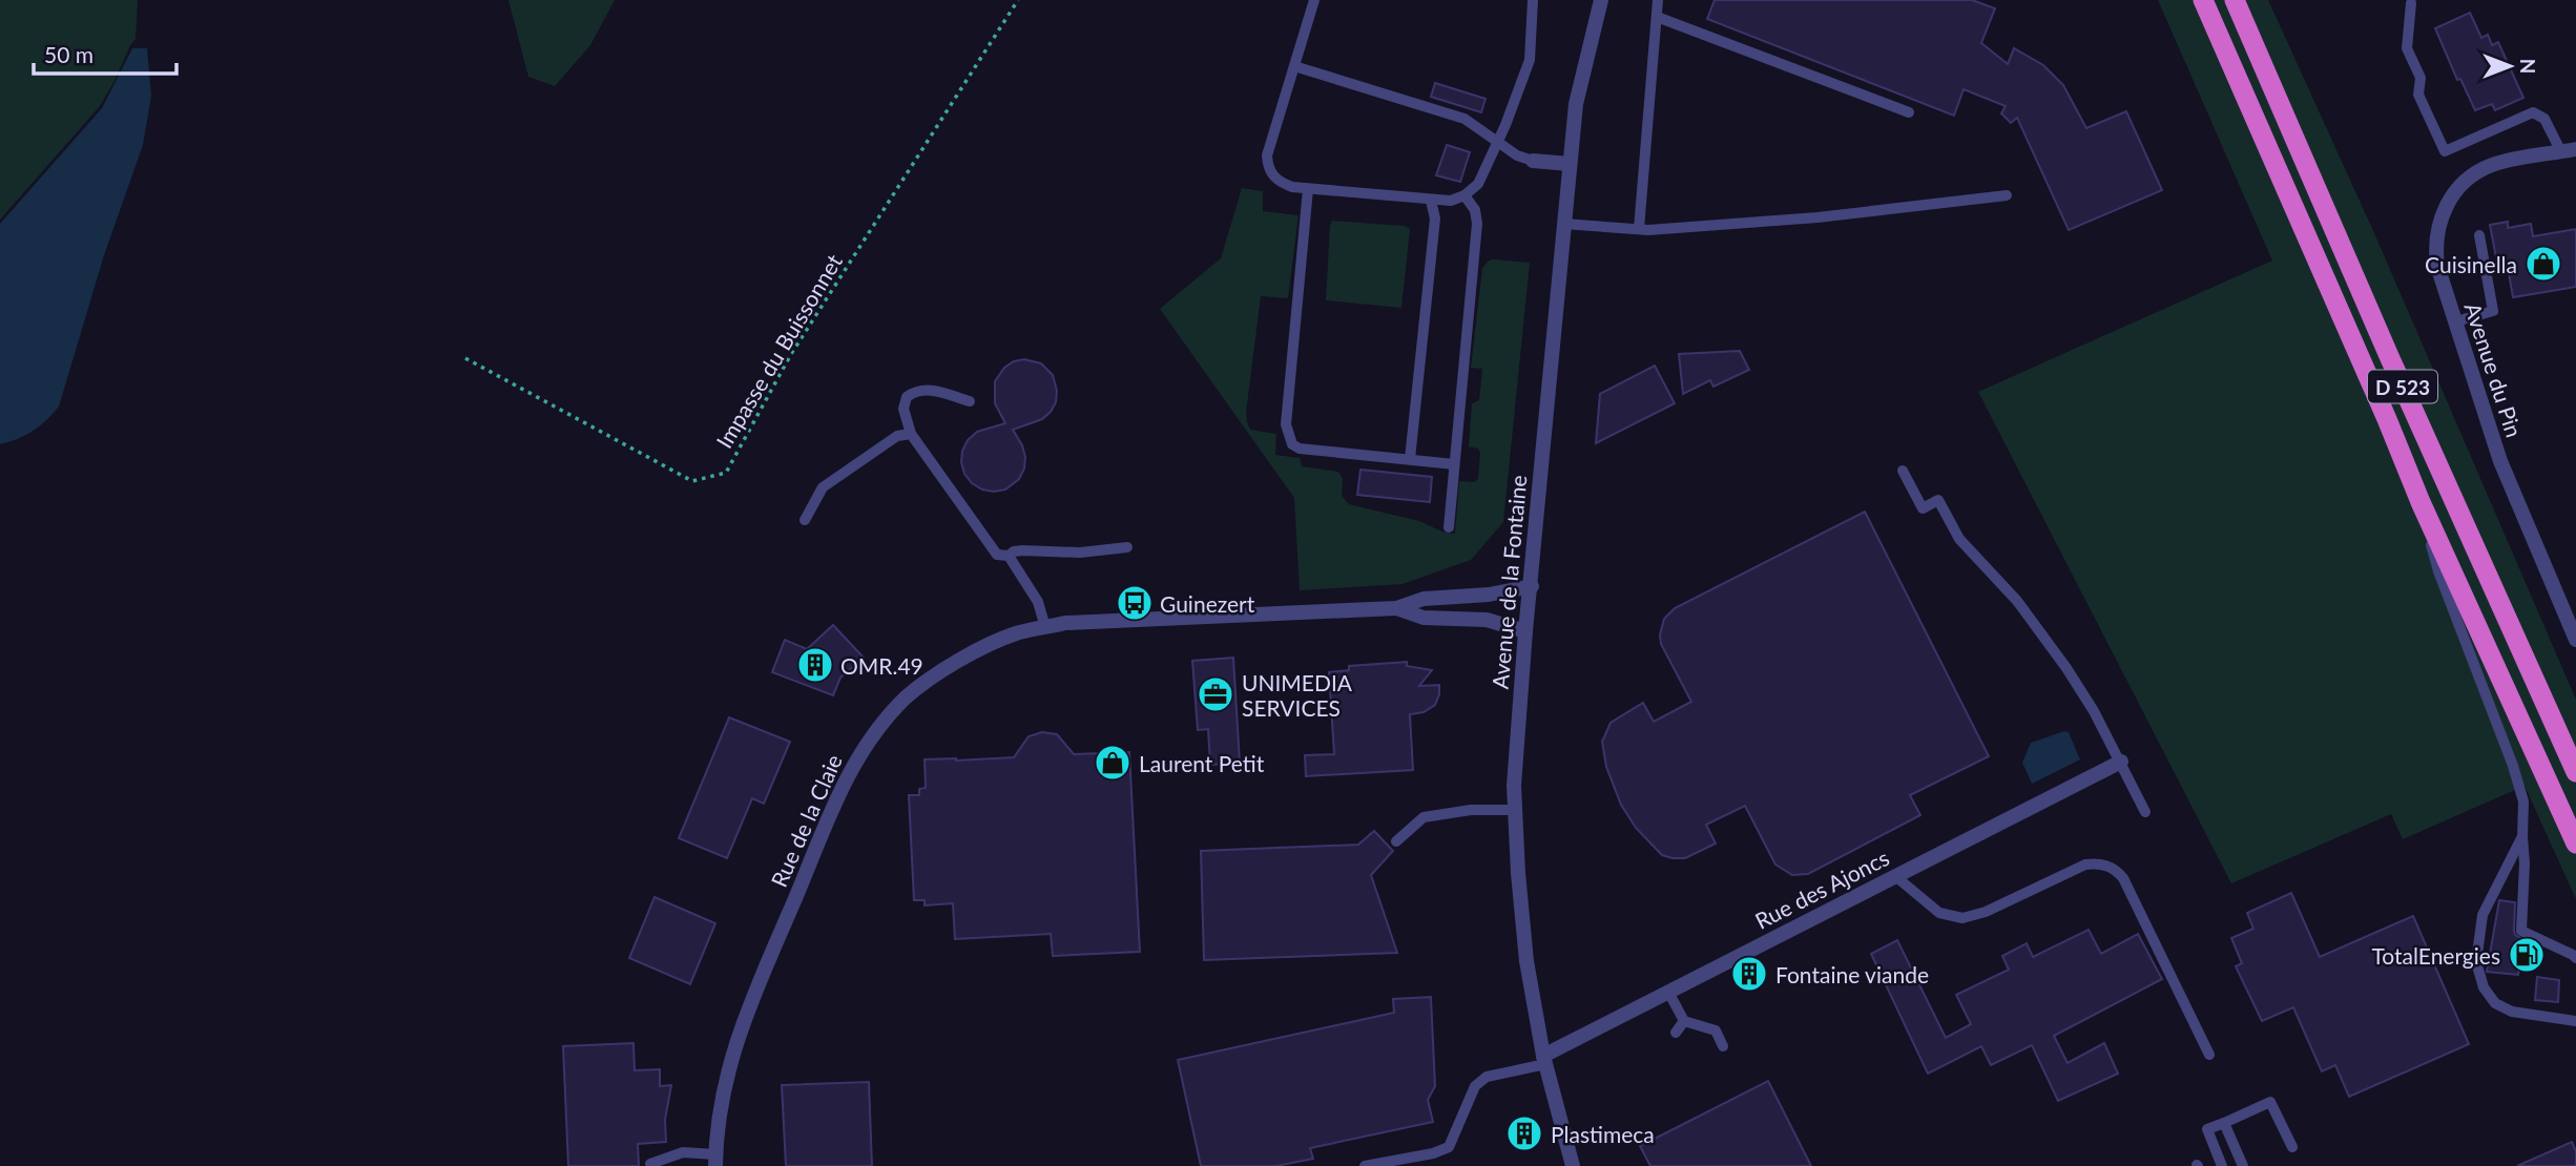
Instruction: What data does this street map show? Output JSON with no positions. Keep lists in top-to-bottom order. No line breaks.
{"streets":{"highway":["D 523"],"street":["Avenue du Pin","Avenue de la Fontaine","Rue de la Claie","Rue des Ajoncs"],"path":["Impasse du Buissonnet"]},"crossings":[["Avenue de la Fontaine","Rue de la Claie"],["Avenue de la Fontaine","Rue des Ajoncs"]],"places":{"shop":["Cuisinella","Laurent Petit"],"bus stop":["Guinezert"],"building":["OMR.49","Fontaine viande","Plastimeca"],"office":["UNIMEDIA SERVICES"],"fuel station":["TotalEnergies"]},"scale_bar":"50 m","north":"right"}
